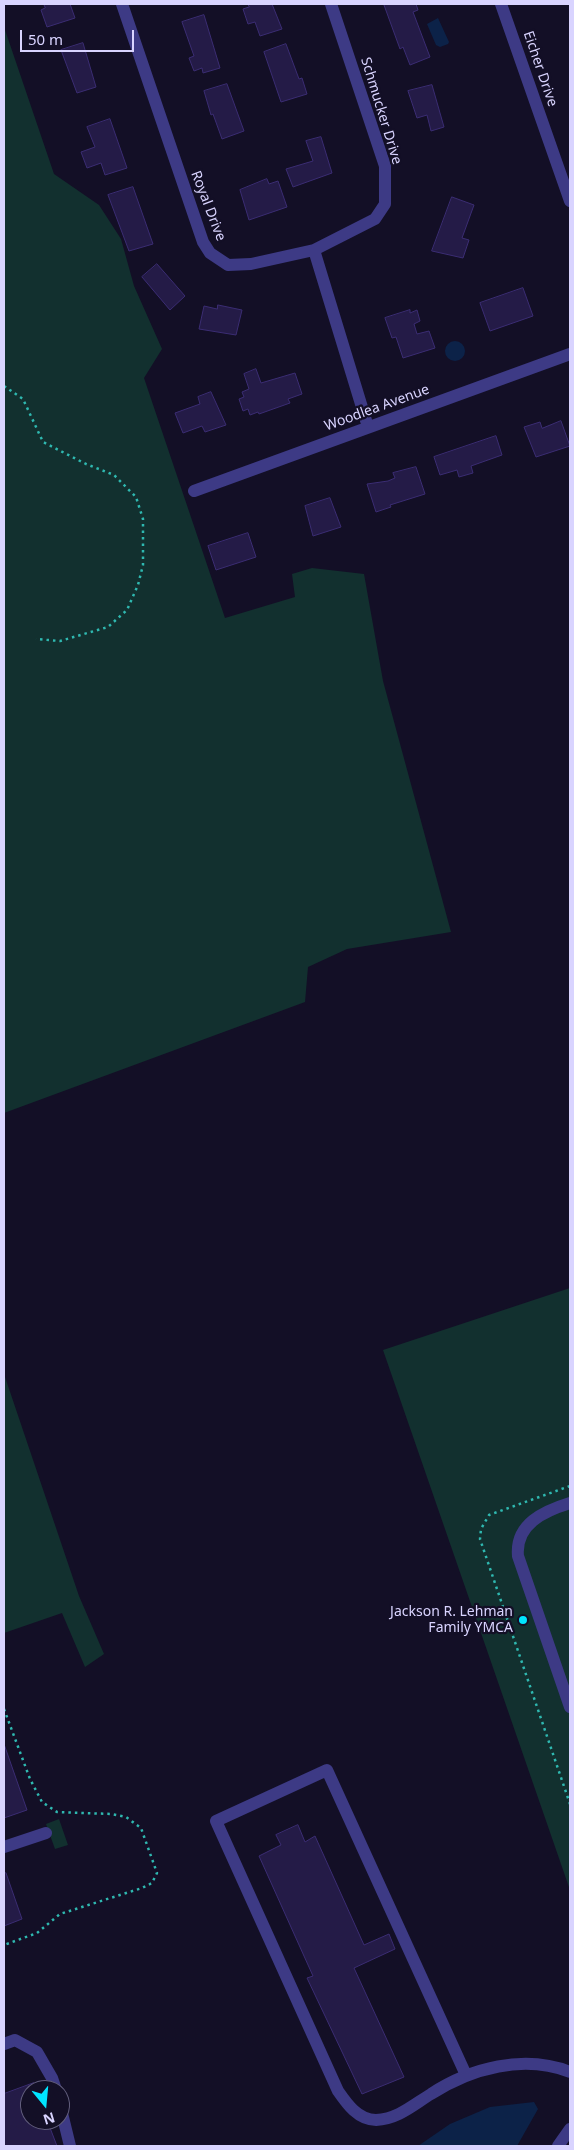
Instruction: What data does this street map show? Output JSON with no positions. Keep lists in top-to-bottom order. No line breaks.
{"streets":{"street":["Eicher Drive","Schmucker Drive","Royal Drive","Woodlea Avenue"]},"crossings":[["Schmucker Drive","Royal Drive"]],"places":["Jackson R. Lehman Family YMCA"],"scale_bar":"50 m","north":"bottom"}
